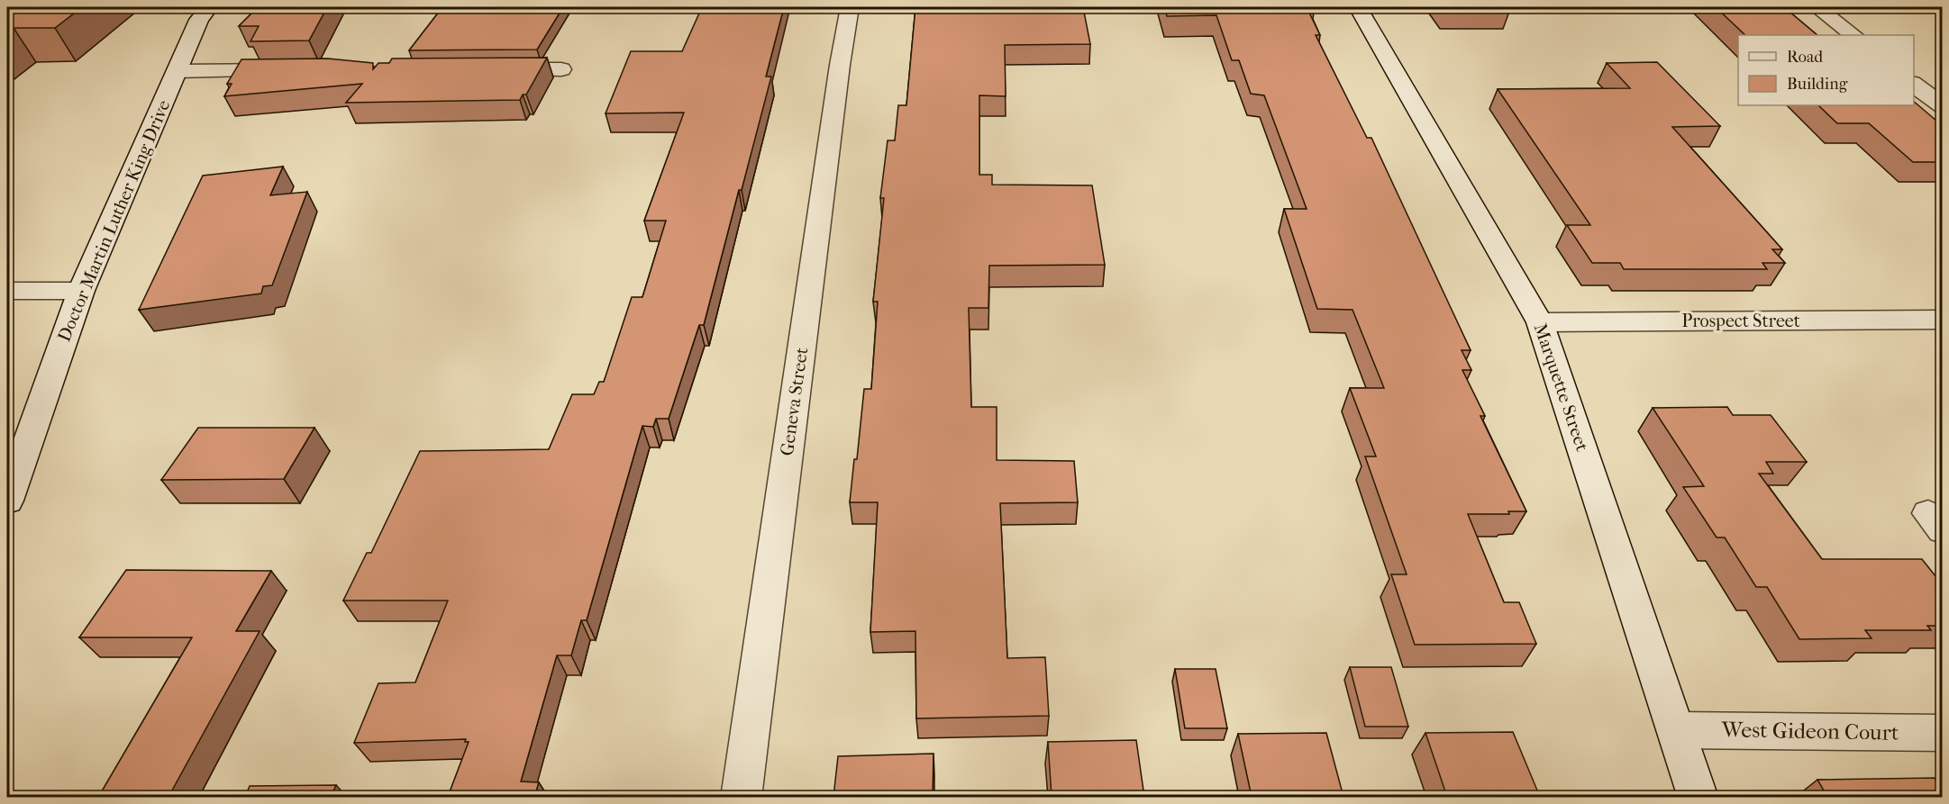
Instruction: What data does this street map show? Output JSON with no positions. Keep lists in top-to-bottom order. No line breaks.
{"streets":{"street":["Doctor Martin Luther King Drive","Prospect Street","Marquette Street","Geneva Street","West Gideon Court"]},"crossings":[["Prospect Street","Marquette Street"],["Marquette Street","West Gideon Court"]],"legend":["Road","Building"]}
